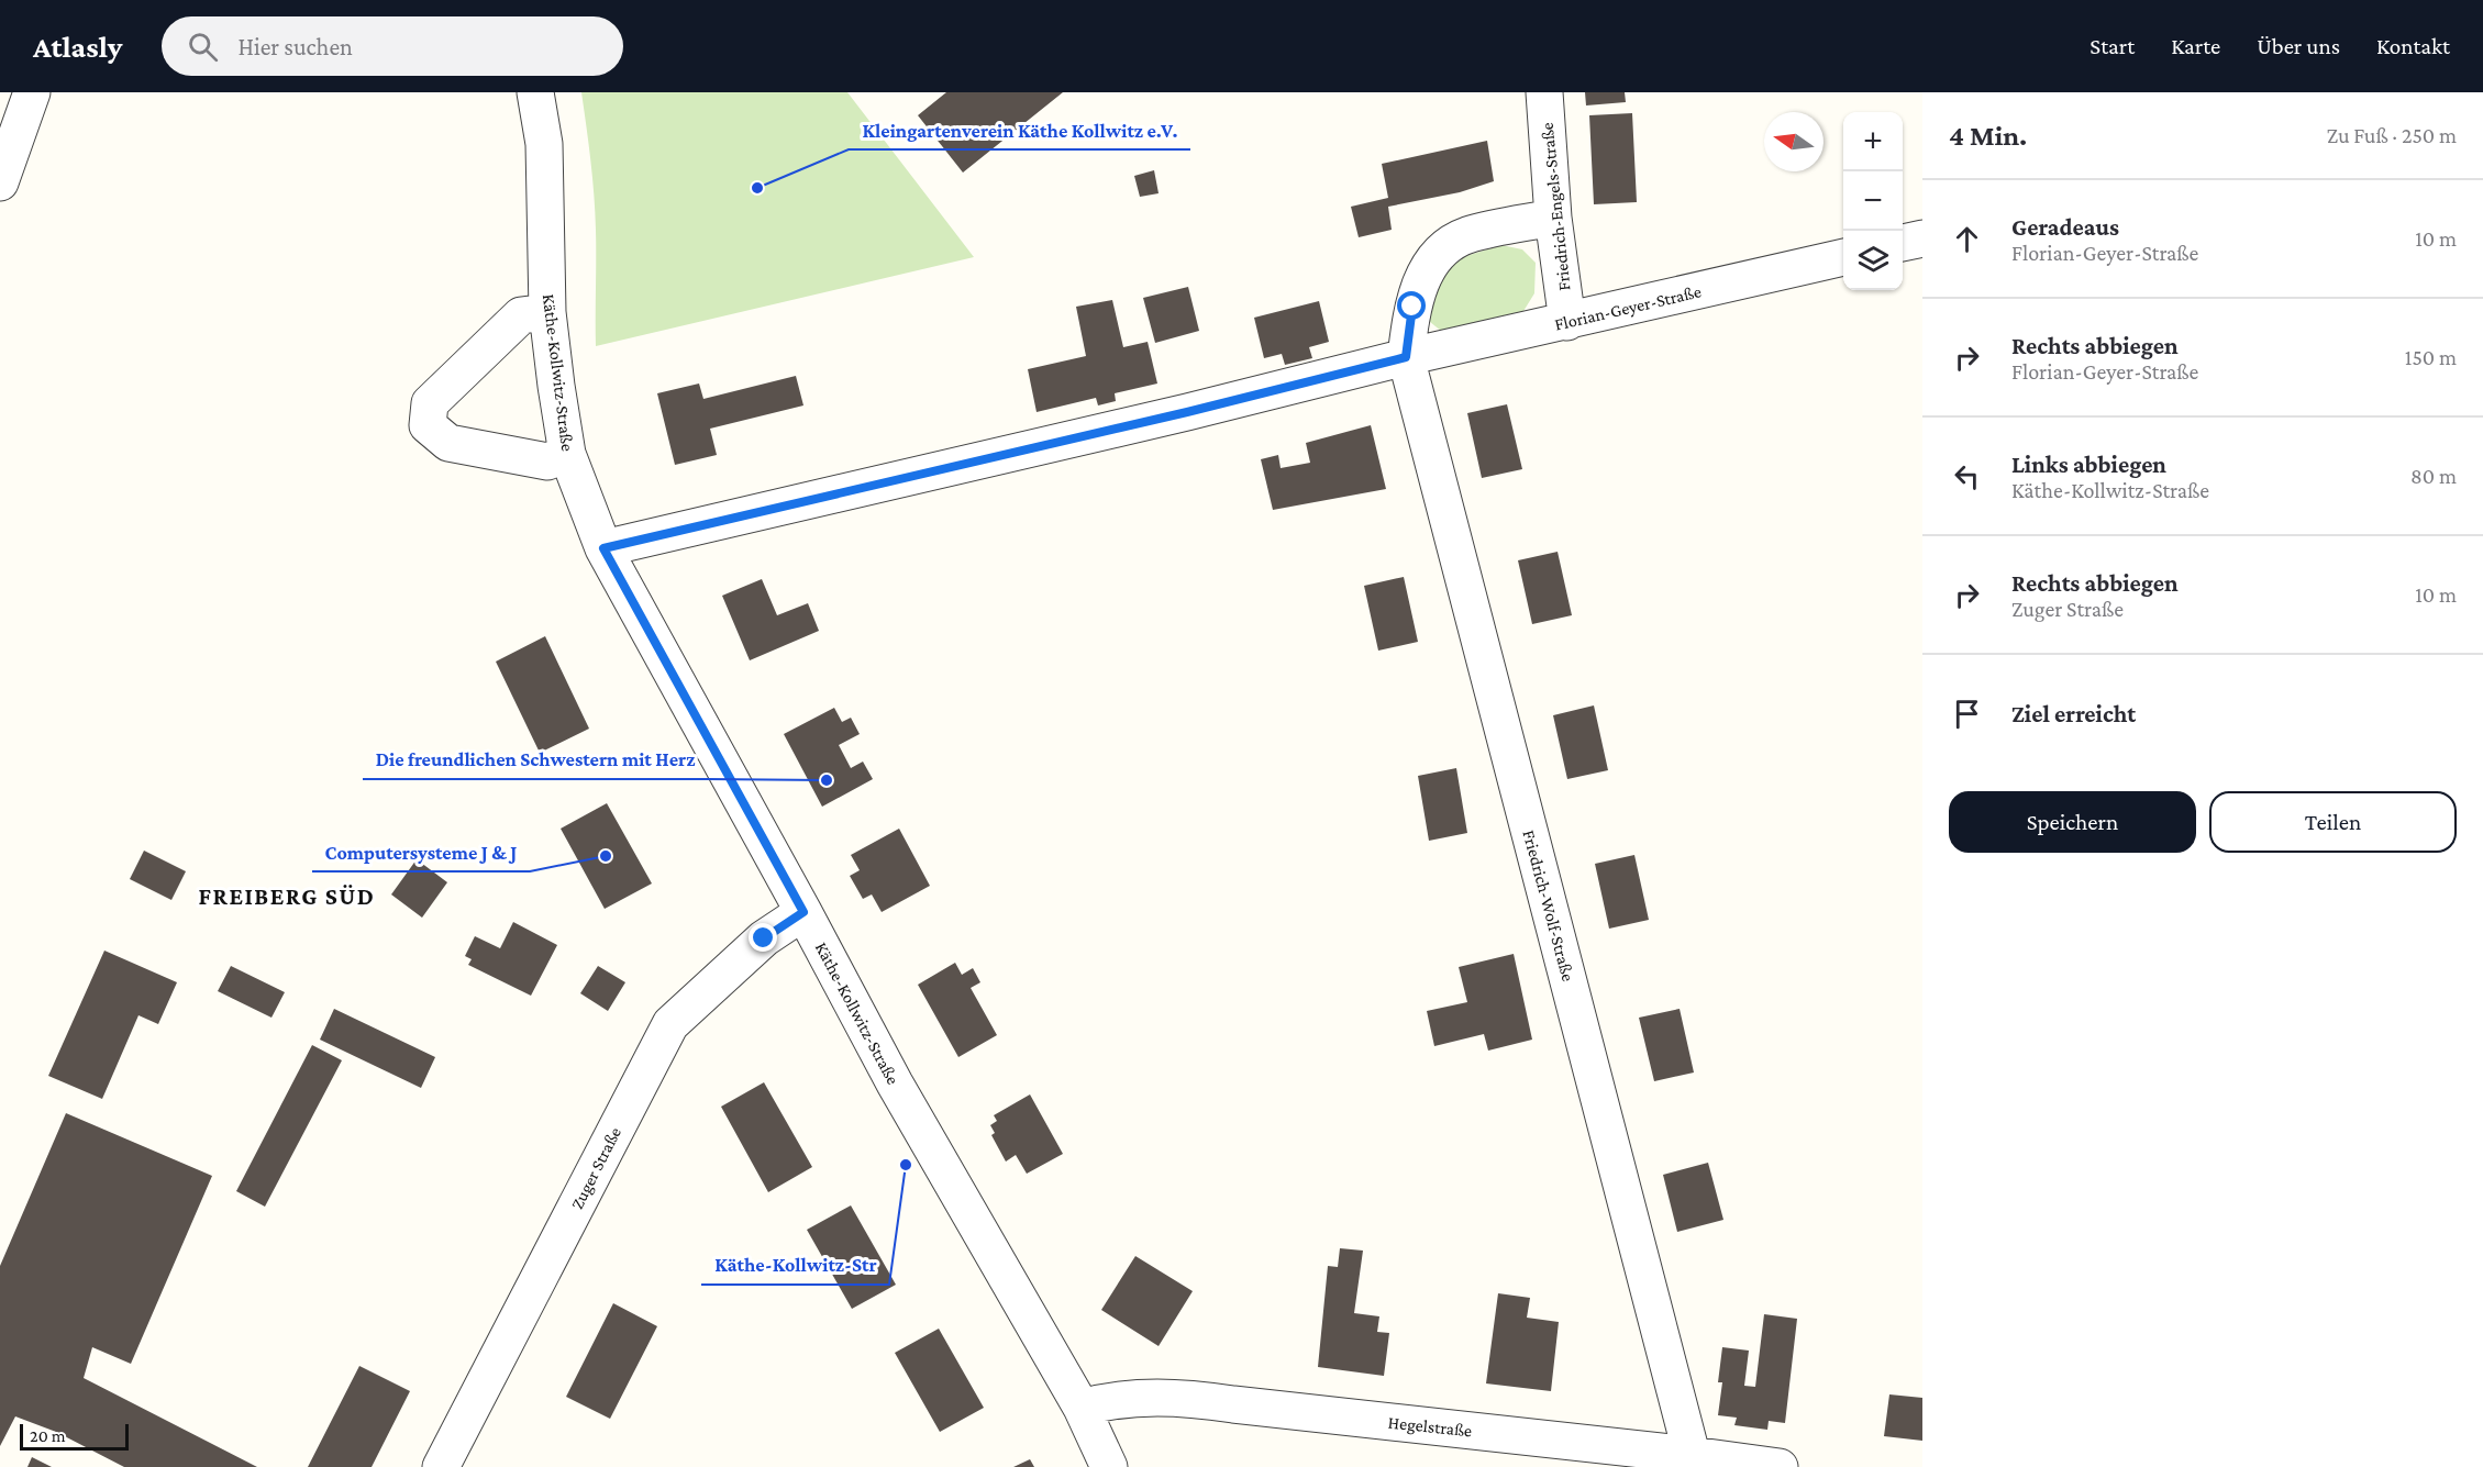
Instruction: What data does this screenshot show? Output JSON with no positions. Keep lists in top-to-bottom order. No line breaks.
{"streets":{"street":["Friedrich-Engels-Straße","Florian-Geyer-Straße","Käthe-Kollwitz-Straße","Friedrich-Wolf-Straße","Zuger Straße","Hegelstraße"]},"crossings":[["Friedrich-Engels-Straße","Florian-Geyer-Straße"],["Florian-Geyer-Straße","Käthe-Kollwitz-Straße"],["Florian-Geyer-Straße","Friedrich-Wolf-Straße"],["Käthe-Kollwitz-Straße","Zuger Straße"],["Käthe-Kollwitz-Straße","Hegelstraße"],["Friedrich-Wolf-Straße","Hegelstraße"]],"districts":["FREIBERG SÜD"],"places":["Kleingartenverein Käthe Kollwitz e.V.","Die freundlichen Schwestern mit Herz","Computersysteme J & J","Käthe-Kollwitz-Str"],"scale_bar":"20 m","north":"left","page":{"header":"Atlasly","search":"Hier suchen","nav":["Start","Karte","Über uns","Kontakt"],"heading":["4 Min.","Zu Fuß · 250 m"],"map_buttons":["+","−"],"list":[["Geradeaus","Florian-Geyer-Straße","10 m"],["Rechts abbiegen","Florian-Geyer-Straße","150 m"],["Links abbiegen","Käthe-Kollwitz-Straße","80 m"],["Rechts abbiegen","Zuger Straße","10 m"],"Ziel erreicht"],"buttons":["Speichern","Teilen"],"scale":"20 m"}}
